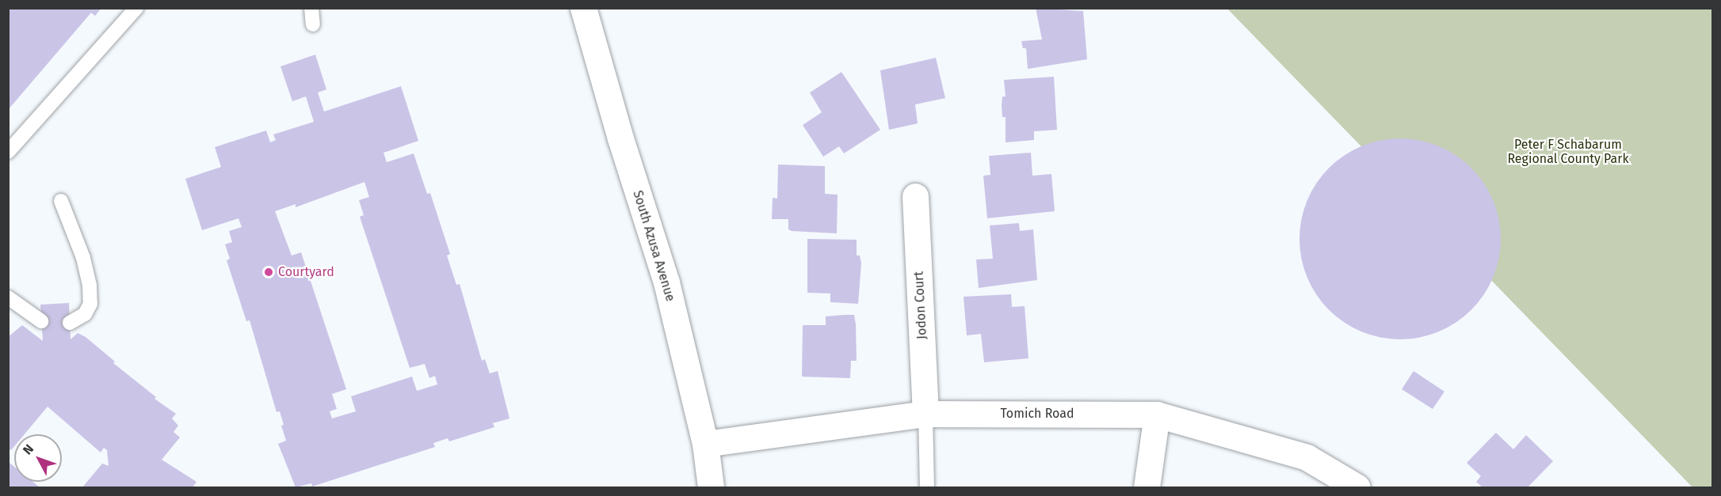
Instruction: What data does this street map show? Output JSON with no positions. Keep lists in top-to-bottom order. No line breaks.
{"streets":{"street":["South Azusa Avenue","Jodon Court","Tomich Road"]},"crossings":[["South Azusa Avenue","Tomich Road"],["Jodon Court","Tomich Road"]],"parks":["Peter F Schabarum Regional County Park"],"places":["Courtyard"],"north":"top left"}
